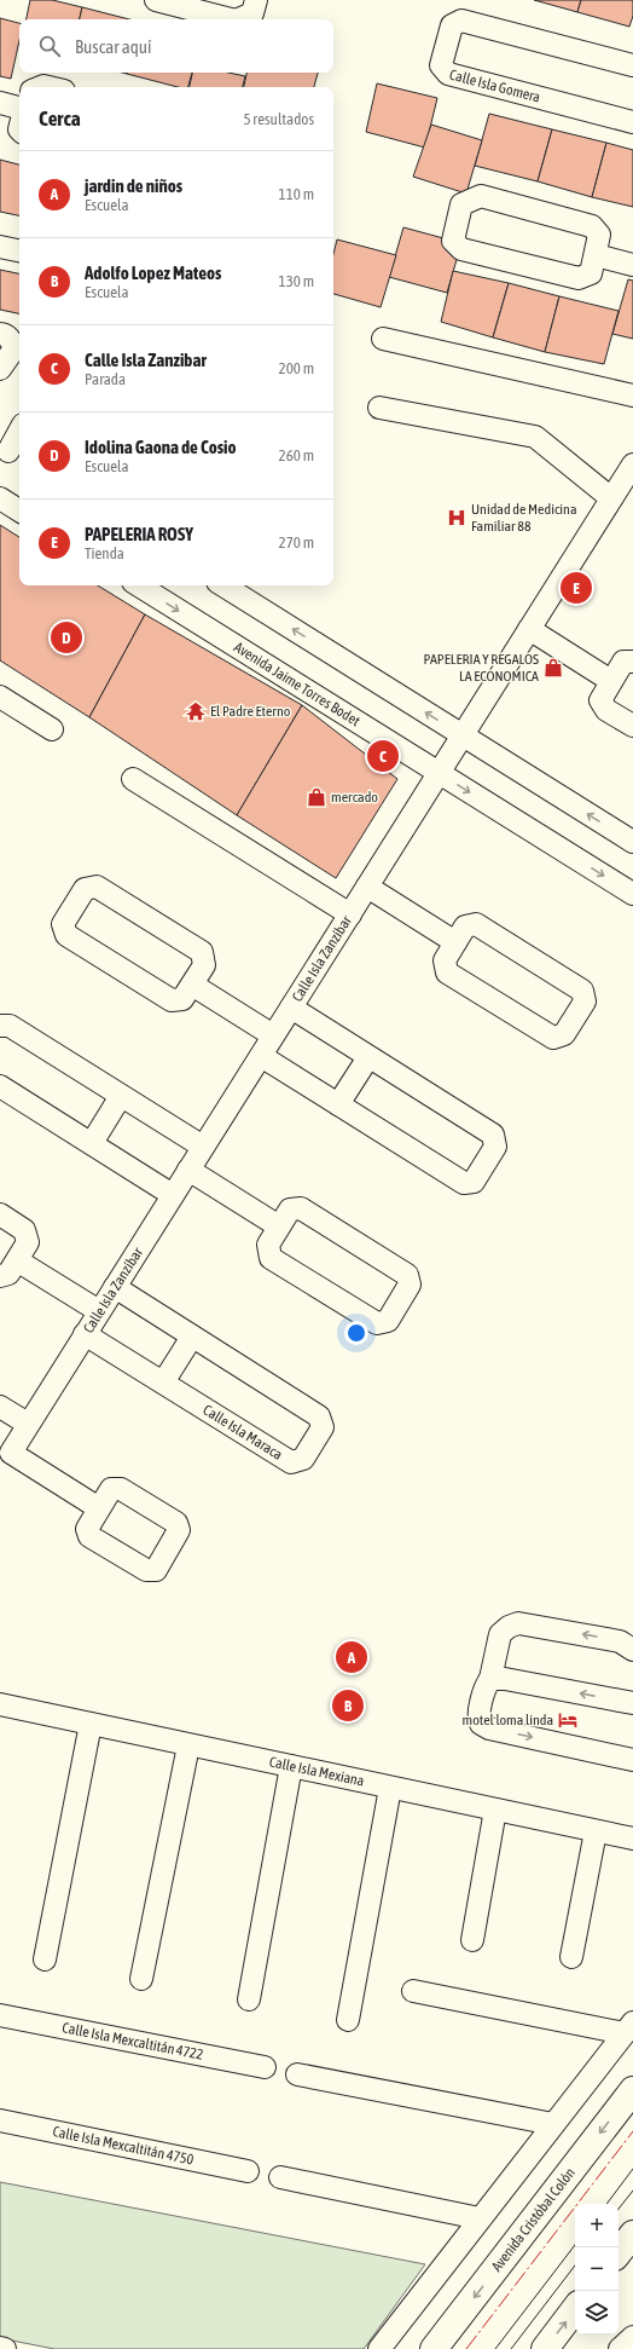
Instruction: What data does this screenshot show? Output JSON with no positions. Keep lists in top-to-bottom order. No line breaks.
{"streets":{"main road":["Avenida Cristóbal Colón"],"street":["Calle Isla Gomera","Avenida Jaime Torres Bodet","Calle Isla Zanzíbar","Calle Isla Maraca","Calle Isla Mexiana","Calle Isla Mexcaltitán 4722","Calle Isla Mexcaltitán 4750"]},"crossings":[["Avenida Jaime Torres Bodet","Calle Isla Zanzíbar"],["Calle Isla Zanzíbar","Calle Isla Maraca"]],"one_way":["Avenida Cristóbal Colón"],"places":{"hospital":["Unidad de Medicina Familiar 88"],"shop":["PAPELERIA Y REGALOS LA ECONOMICA","mercado"],"temple":["El Padre Eterno"],"hotel":["motel loma linda"]},"page":{"search":"Buscar aquí","heading":["Cerca","5 resultados"],"list":[{"mark":"A","name":"jardin de niños","note":"Escuela","value":"110 m"},{"mark":"B","name":"Adolfo Lopez Mateos","note":"Escuela","value":"130 m"},{"mark":"C","name":"Calle Isla Zanzibar","note":"Parada","value":"200 m"},{"mark":"D","name":"Idolina Gaona de Cosio","note":"Escuela","value":"260 m"},{"mark":"E","name":"PAPELERIA ROSY","note":"Tienda","value":"270 m"}],"pins":["E","D","C","A","B"],"map_buttons":["+","−"]}}
